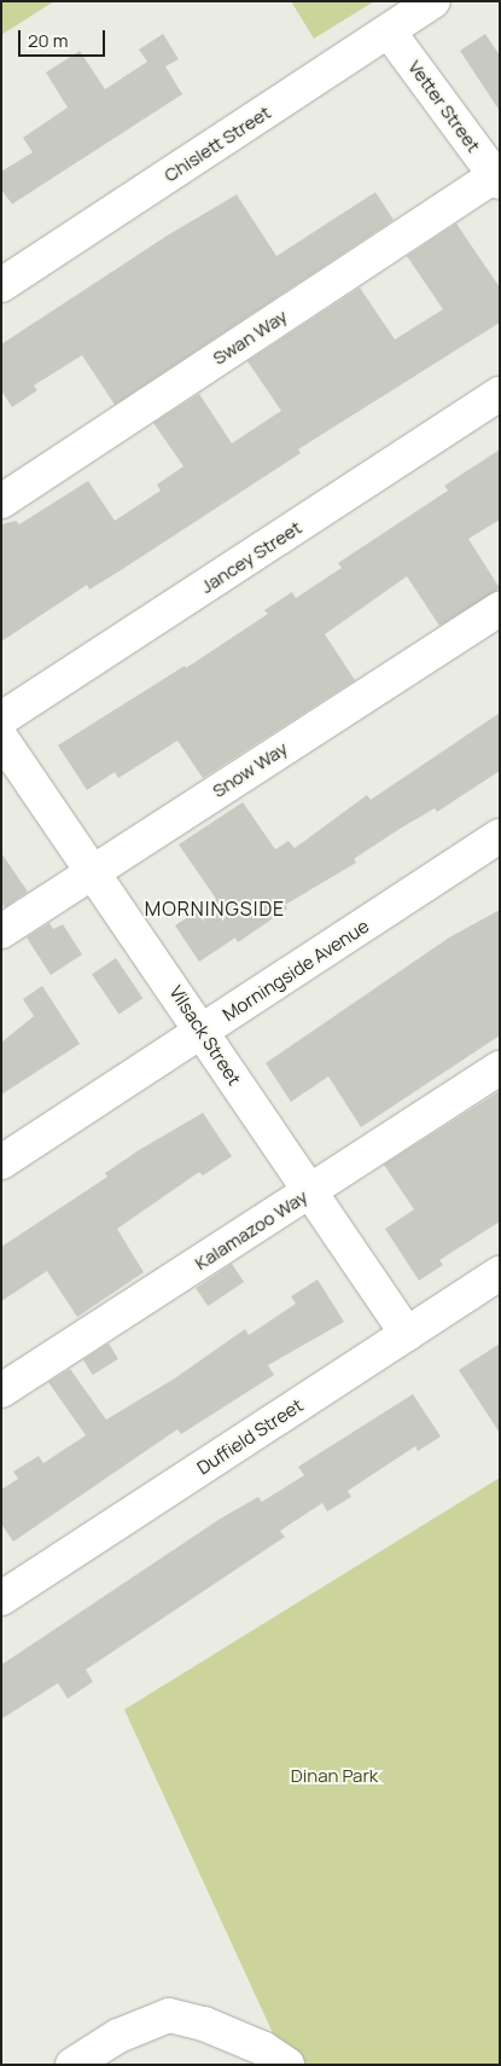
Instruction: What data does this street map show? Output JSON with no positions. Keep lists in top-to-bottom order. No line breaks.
{"streets":{"street":["Vetter Street","Chislett Street","Swan Way","Jancey Street","Snow Way","Morningside Avenue","Vilsack Street","Kalamazoo Way","Duffield Street"]},"crossings":[["Vetter Street","Chislett Street"],["Vetter Street","Swan Way"],["Snow Way","Vilsack Street"],["Morningside Avenue","Vilsack Street"],["Vilsack Street","Kalamazoo Way"],["Vilsack Street","Duffield Street"]],"districts":["MORNINGSIDE"],"parks":["Dinan Park"],"scale_bar":"20 m"}
